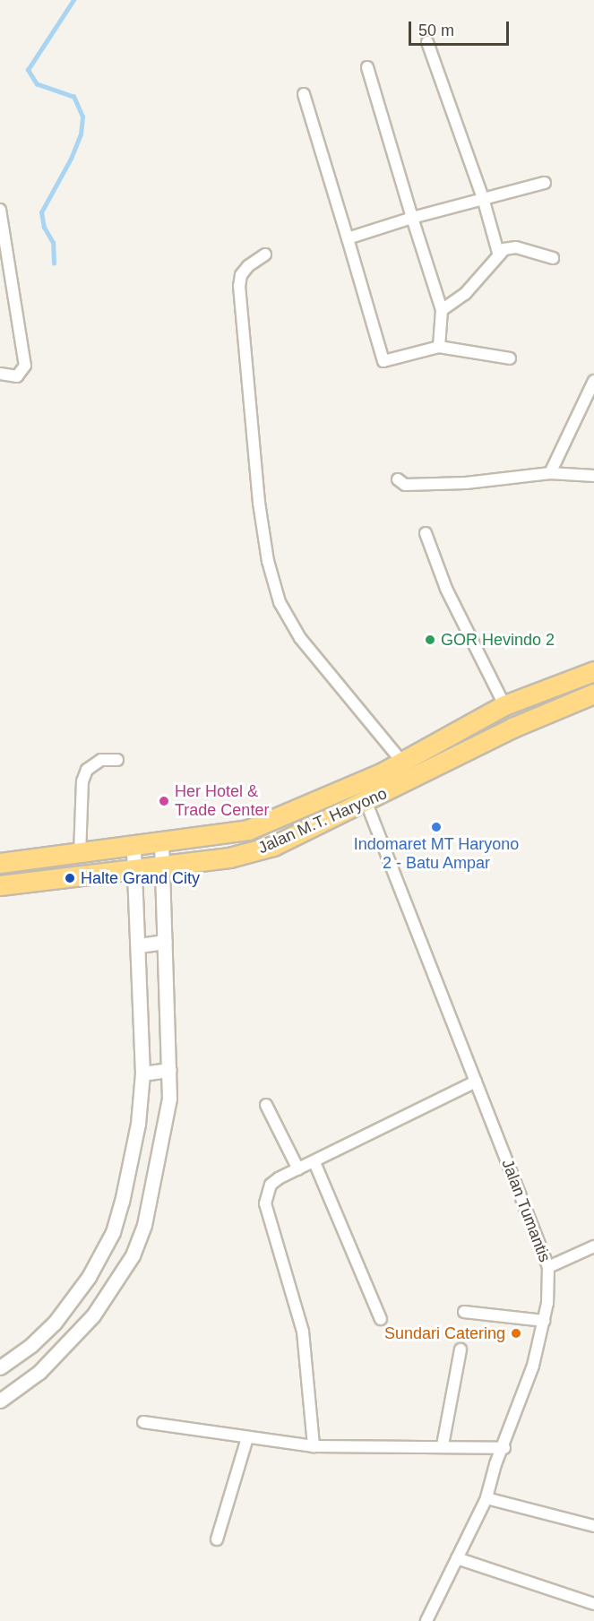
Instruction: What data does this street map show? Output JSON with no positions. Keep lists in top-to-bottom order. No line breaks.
{"streets":{"highway":["Jalan M.T. Haryono"],"street":["Jalan Tumantis"]},"crossings":[["Jalan M.T. Haryono","Jalan Tumantis"]],"places":["GOR Hevindo 2","Her Hotel & Trade Center","Indomaret MT Haryono 2 - Batu Ampar","Halte Grand City","Sundari Catering"],"scale_bar":"50 m"}
